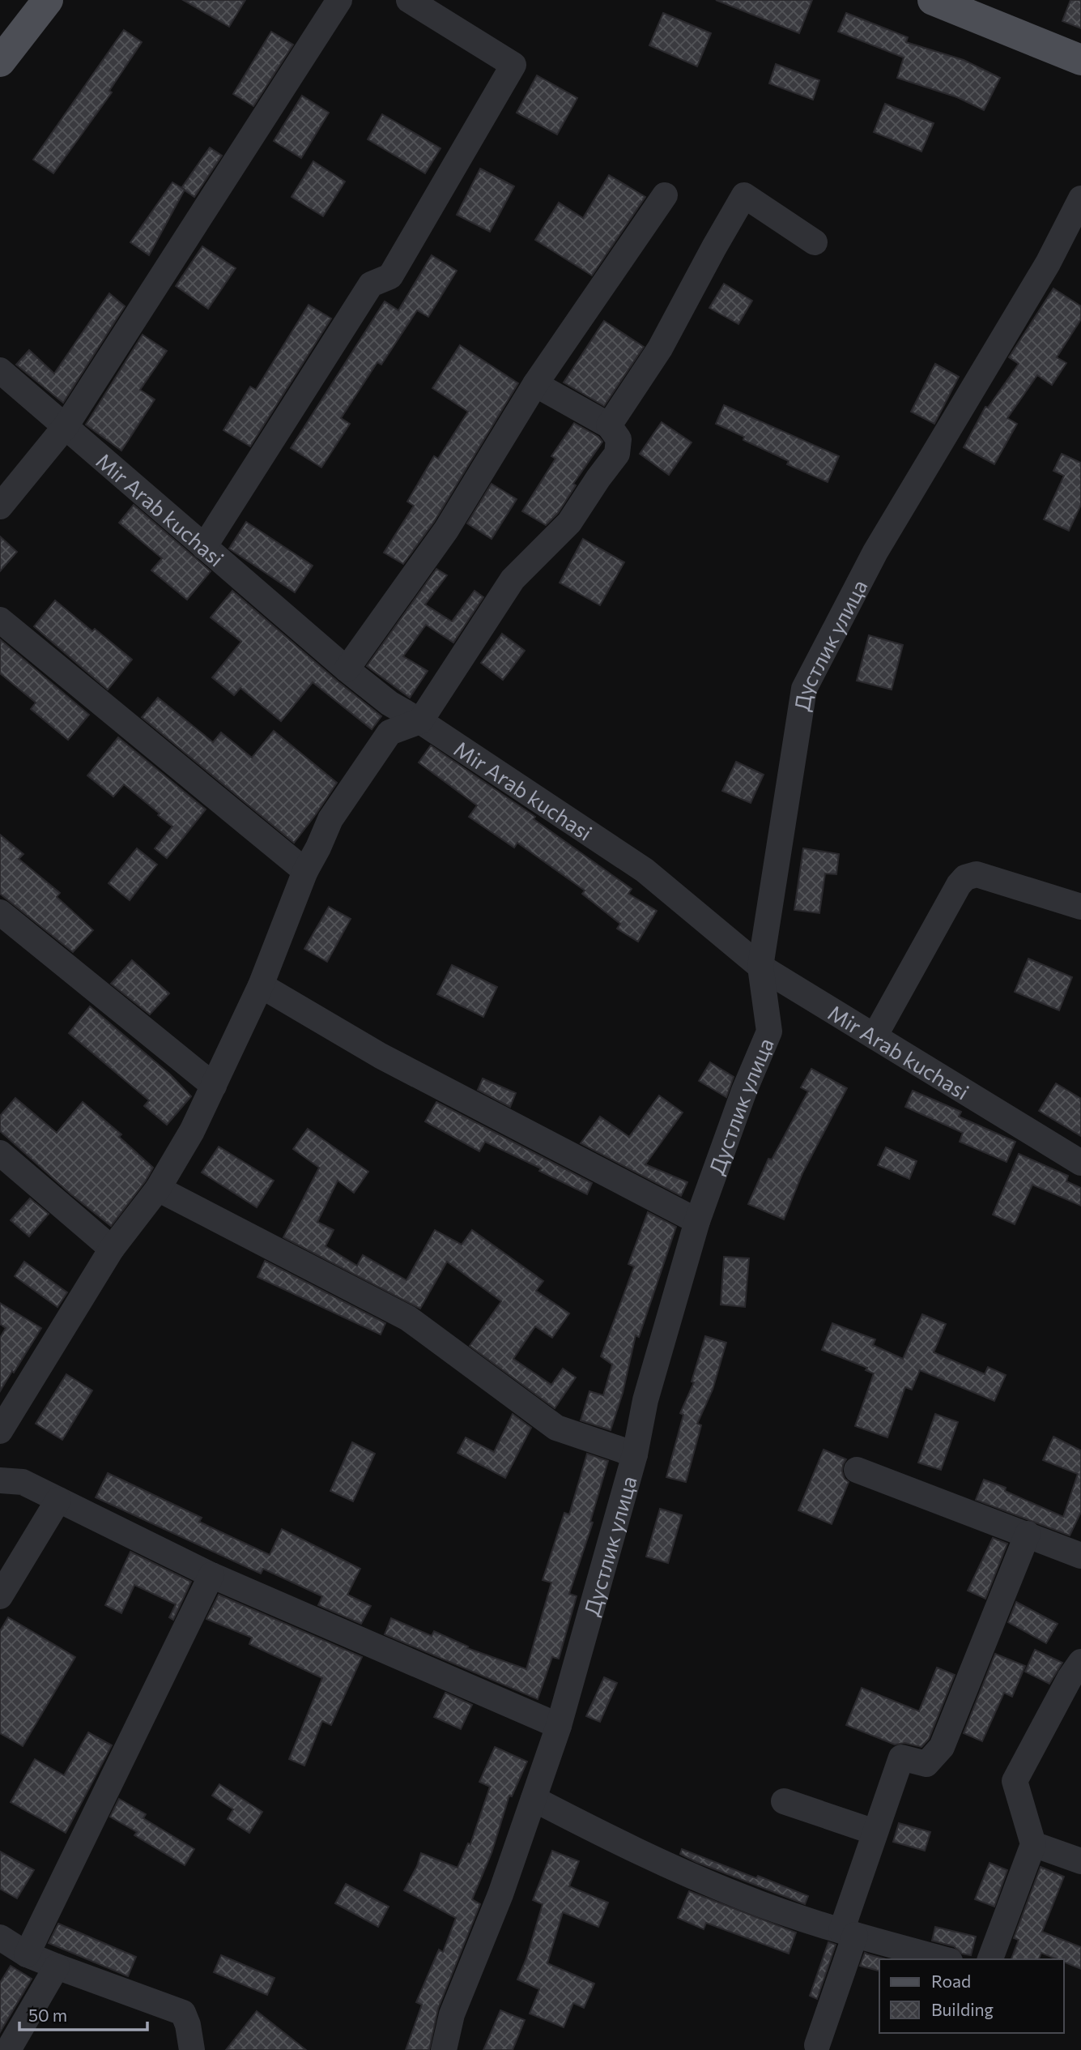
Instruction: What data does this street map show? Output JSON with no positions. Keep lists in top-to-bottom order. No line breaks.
{"streets":{"street":["Mir Arab kuchasi","Дустлик улица"]},"crossings":[["Mir Arab kuchasi","Дустлик улица"]],"legend":["Road","Building"],"scale_bar":"50 m"}
